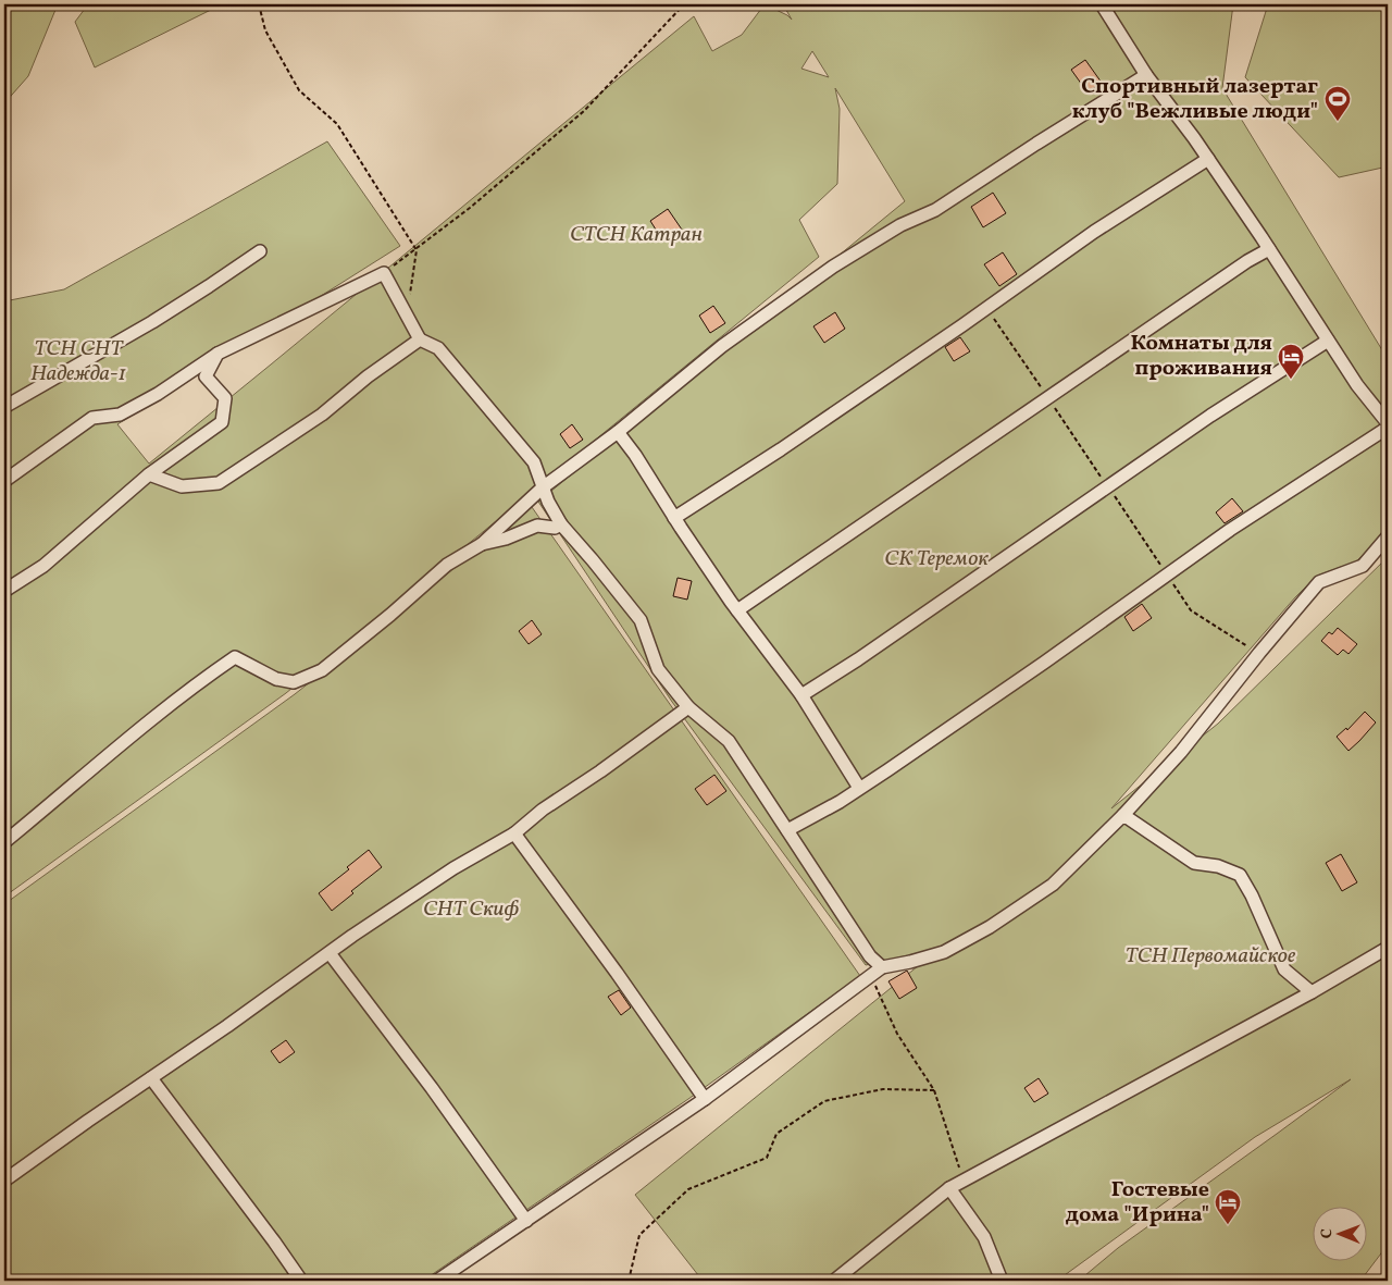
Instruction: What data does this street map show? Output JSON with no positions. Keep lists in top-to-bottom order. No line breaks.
{"parks":["СТСН Катран","ТСН СНТ Надежда-1","СК Теремок","СНТ Скиф","ТСН Первомайское"],"places":{"sports":["Спортивный лазертаг клуб \"Вежливые люди\""],"hotel":["Комнаты для проживания","Гостевые дома \"Ирина\""]},"north":"left"}
